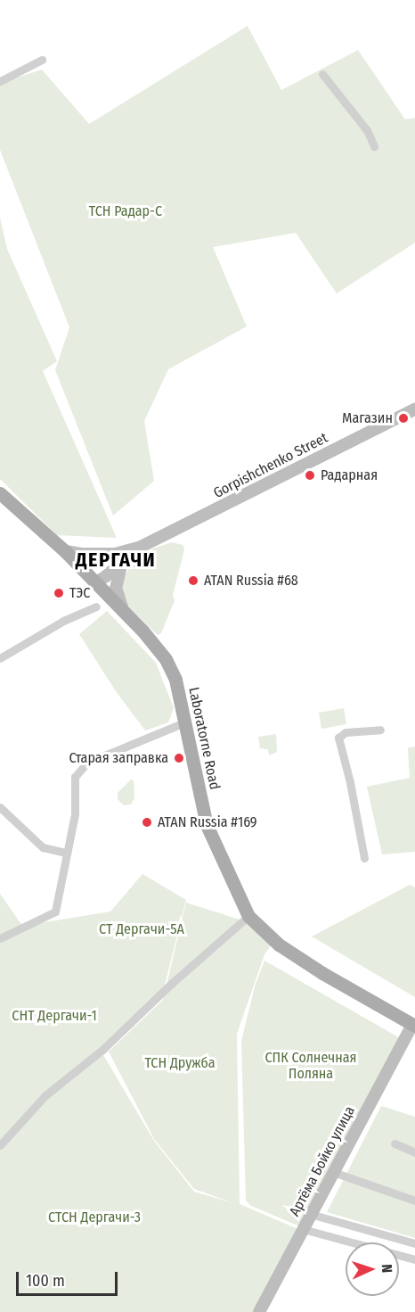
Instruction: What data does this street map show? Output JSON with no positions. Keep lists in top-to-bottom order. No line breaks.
{"streets":{"main road":["Gorpishchenko Street","Laboratorne Road","Артёма Бойко улица"]},"crossings":[["Gorpishchenko Street","Laboratorne Road"],["Laboratorne Road","Артёма Бойко улица"]],"districts":["ДЕРГАЧИ"],"parks":["ТСН Радар-С","СТ Дергачи-5А","СНТ Дергачи-1","СПК Солнечная Поляна","ТСН Дружба","СТСН Дергачи-3"],"places":["Магазин","Радарная","ATAN Russia #68","ТЭС","Старая заправка","ATAN Russia #169"],"scale_bar":"100 m","north":"right"}
